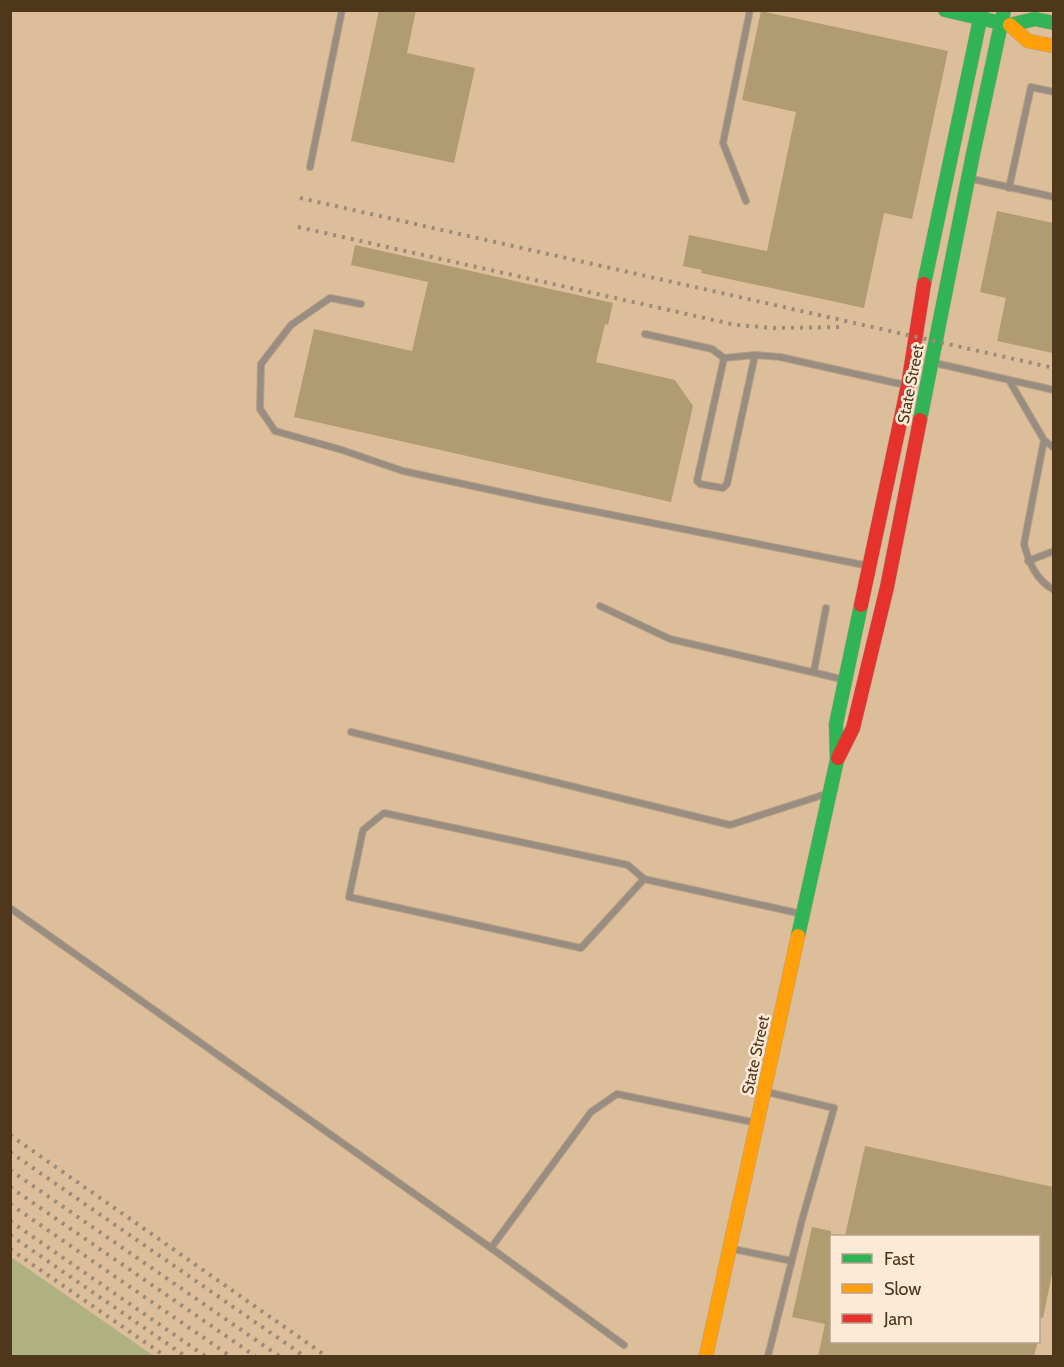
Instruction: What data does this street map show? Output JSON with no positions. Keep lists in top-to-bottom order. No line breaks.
{"streets":{"street":["State Street"]},"legend":["Fast","Slow","Jam"]}
